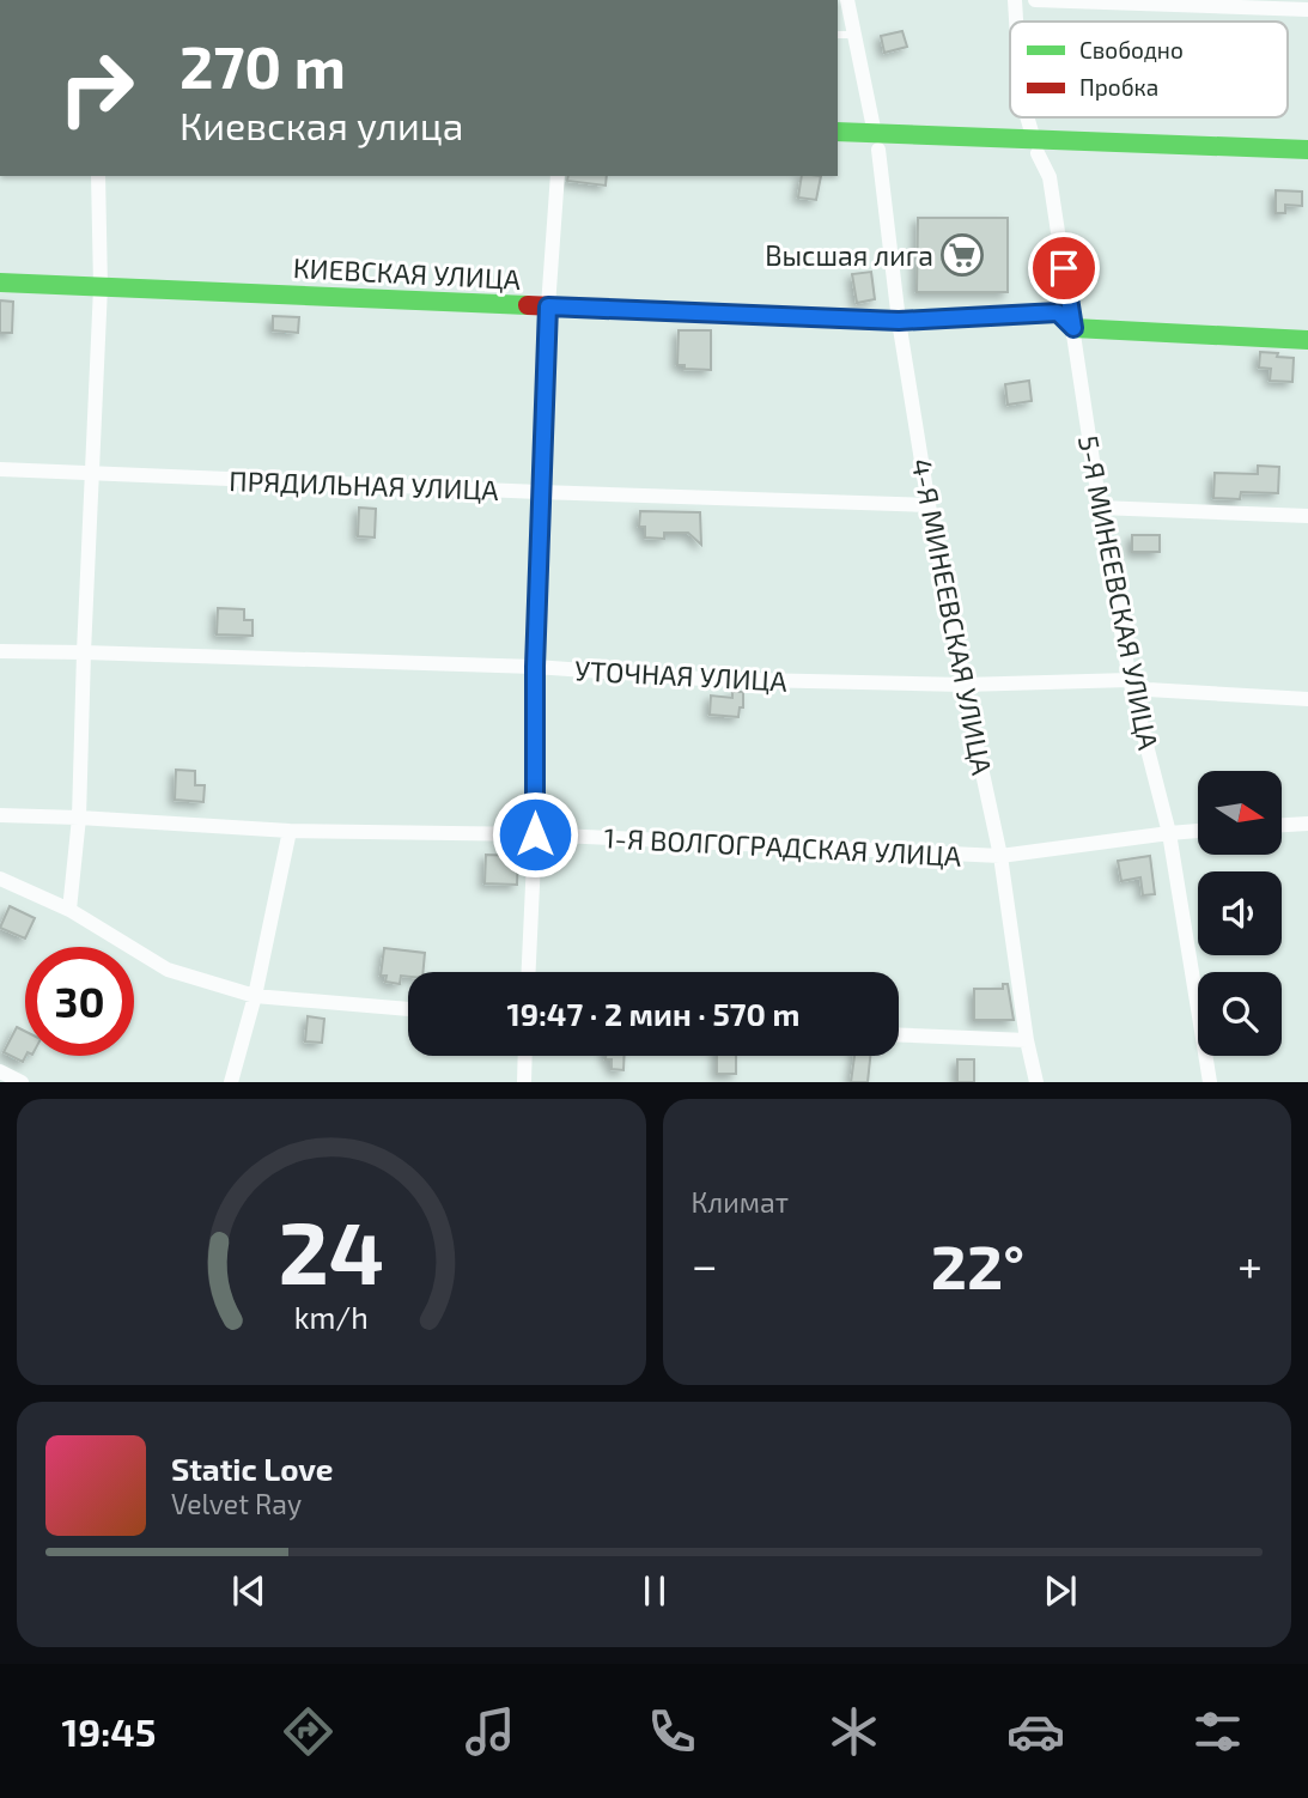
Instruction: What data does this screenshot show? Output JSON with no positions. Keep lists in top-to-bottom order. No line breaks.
{"streets":{"main road":["КИЕВСКАЯ УЛИЦА"],"street":["ПРЯДИЛЬНАЯ УЛИЦА","5-Я МИНЕЕВСКАЯ УЛИЦА","4-Я МИНЕЕВСКАЯ УЛИЦА","УТОЧНАЯ УЛИЦА","1-Я ВОЛГОГРАДСКАЯ УЛИЦА"]},"crossings":[["КИЕВСКАЯ УЛИЦА","5-Я МИНЕЕВСКАЯ УЛИЦА"],["КИЕВСКАЯ УЛИЦА","4-Я МИНЕЕВСКАЯ УЛИЦА"],["ПРЯДИЛЬНАЯ УЛИЦА","4-Я МИНЕЕВСКАЯ УЛИЦА"],["5-Я МИНЕЕВСКАЯ УЛИЦА","УТОЧНАЯ УЛИЦА"],["5-Я МИНЕЕВСКАЯ УЛИЦА","1-Я ВОЛГОГРАДСКАЯ УЛИЦА"],["4-Я МИНЕЕВСКАЯ УЛИЦА","УТОЧНАЯ УЛИЦА"],["4-Я МИНЕЕВСКАЯ УЛИЦА","1-Я ВОЛГОГРАДСКАЯ УЛИЦА"]],"places":{"supermarket":["Высшая лига"]},"legend":["Свободно","Пробка"],"north":"right","page":{"turn":["270 m","Киевская улица"],"limit":"30","trip":"19:47 · 2 мин · 570 m","tile":"Климат","heat":["−","22°","+"],"song":["Static Love","Velvet Ray"],"tabs":"19:45","gauge":["24","km/h"]}}
